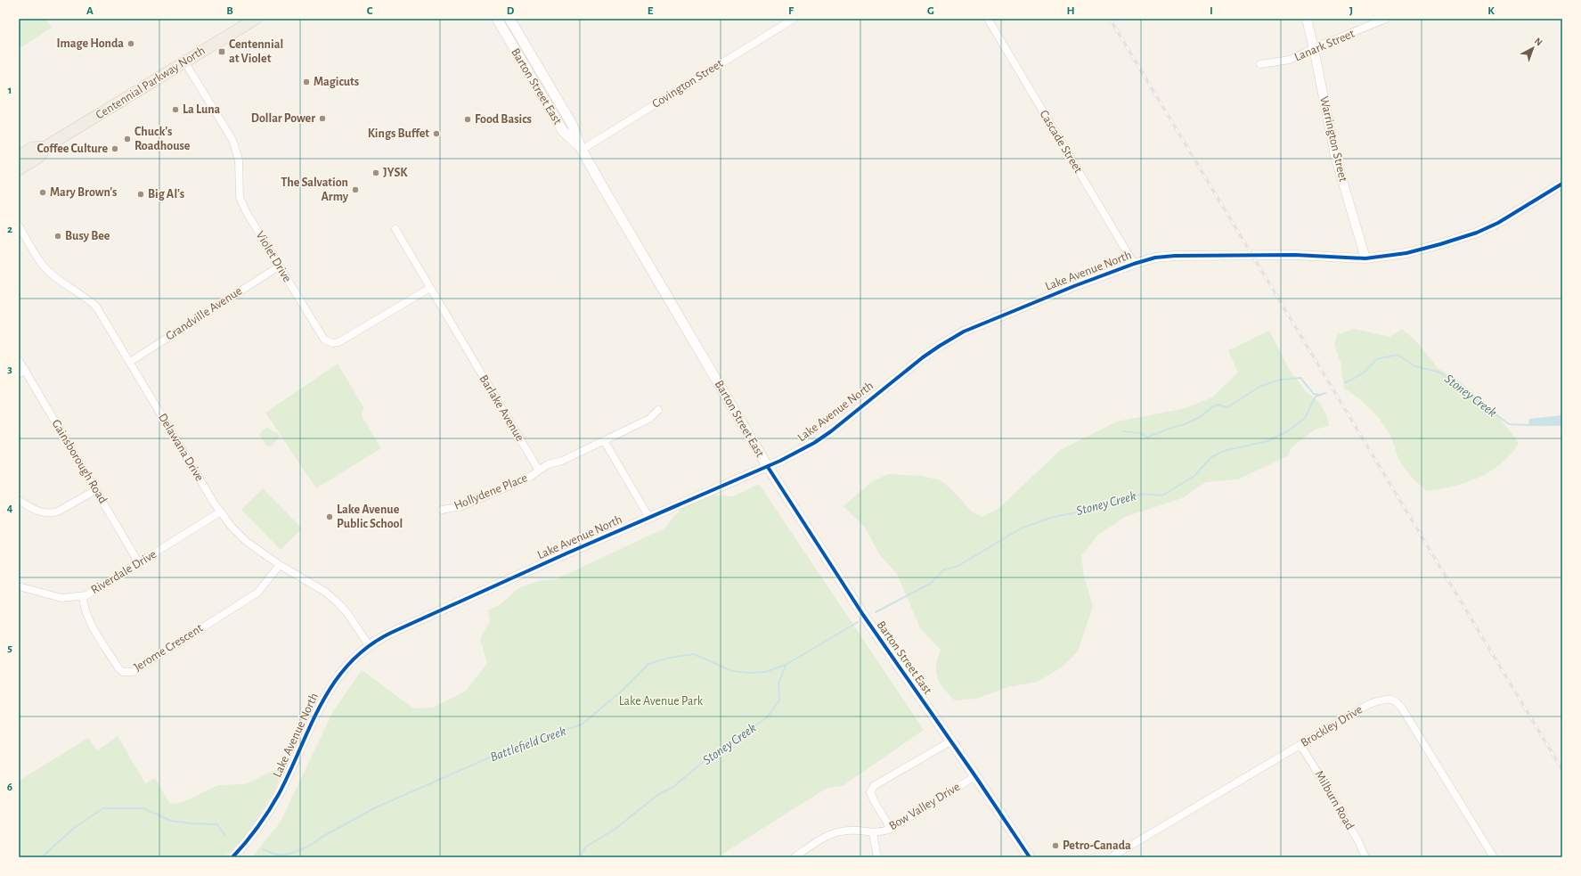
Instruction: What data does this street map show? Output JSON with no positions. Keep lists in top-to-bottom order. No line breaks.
{"streets":{"main road":["Centennial Parkway North","Barton Street East"],"street":["Lanark Street","Covington Street","Warrington Street","Cascade Street","Violet Drive","Lake Avenue North","Grandville Avenue","Barlake Avenue","Delawana Drive","Gainsborough Road","Hollydene Place","Riverdale Drive","Jerome Crescent","Brockley Drive","Milburn Road","Bow Valley Drive"]},"crossings":[["Lanark Street","Warrington Street"],["Centennial Parkway North","Violet Drive"],["Covington Street","Barton Street East"],["Barton Street East","Lake Avenue North"],["Barton Street East","Bow Valley Drive"],["Warrington Street","Lake Avenue North"],["Cascade Street","Lake Avenue North"],["Violet Drive","Grandville Avenue"],["Violet Drive","Barlake Avenue"],["Lake Avenue North","Delawana Drive"],["Grandville Avenue","Delawana Drive"],["Barlake Avenue","Hollydene Place"],["Delawana Drive","Riverdale Drive"],["Delawana Drive","Jerome Crescent"],["Gainsborough Road","Riverdale Drive"],["Riverdale Drive","Jerome Crescent"],["Brockley Drive","Milburn Road"]],"water":["Stoney Creek","Battlefield Creek"],"parks":["Lake Avenue Park"],"places":{"other":["Image Honda","Magicuts","La Luna","Dollar Power","Food Basics","Kings Buffet","Chuck's Roadhouse","Coffee Culture","JYSK","The Salvation Army","Mary Brown's","Big Al's","Busy Bee","Lake Avenue Public School","Petro-Canada"],"transit":["Centennial at Violet"]},"north":"top right","grid":{"columns":["A","B","C","D","E","F","G","H","I","J","K"],"rows":["1","2","3","4","5","6"]}}
